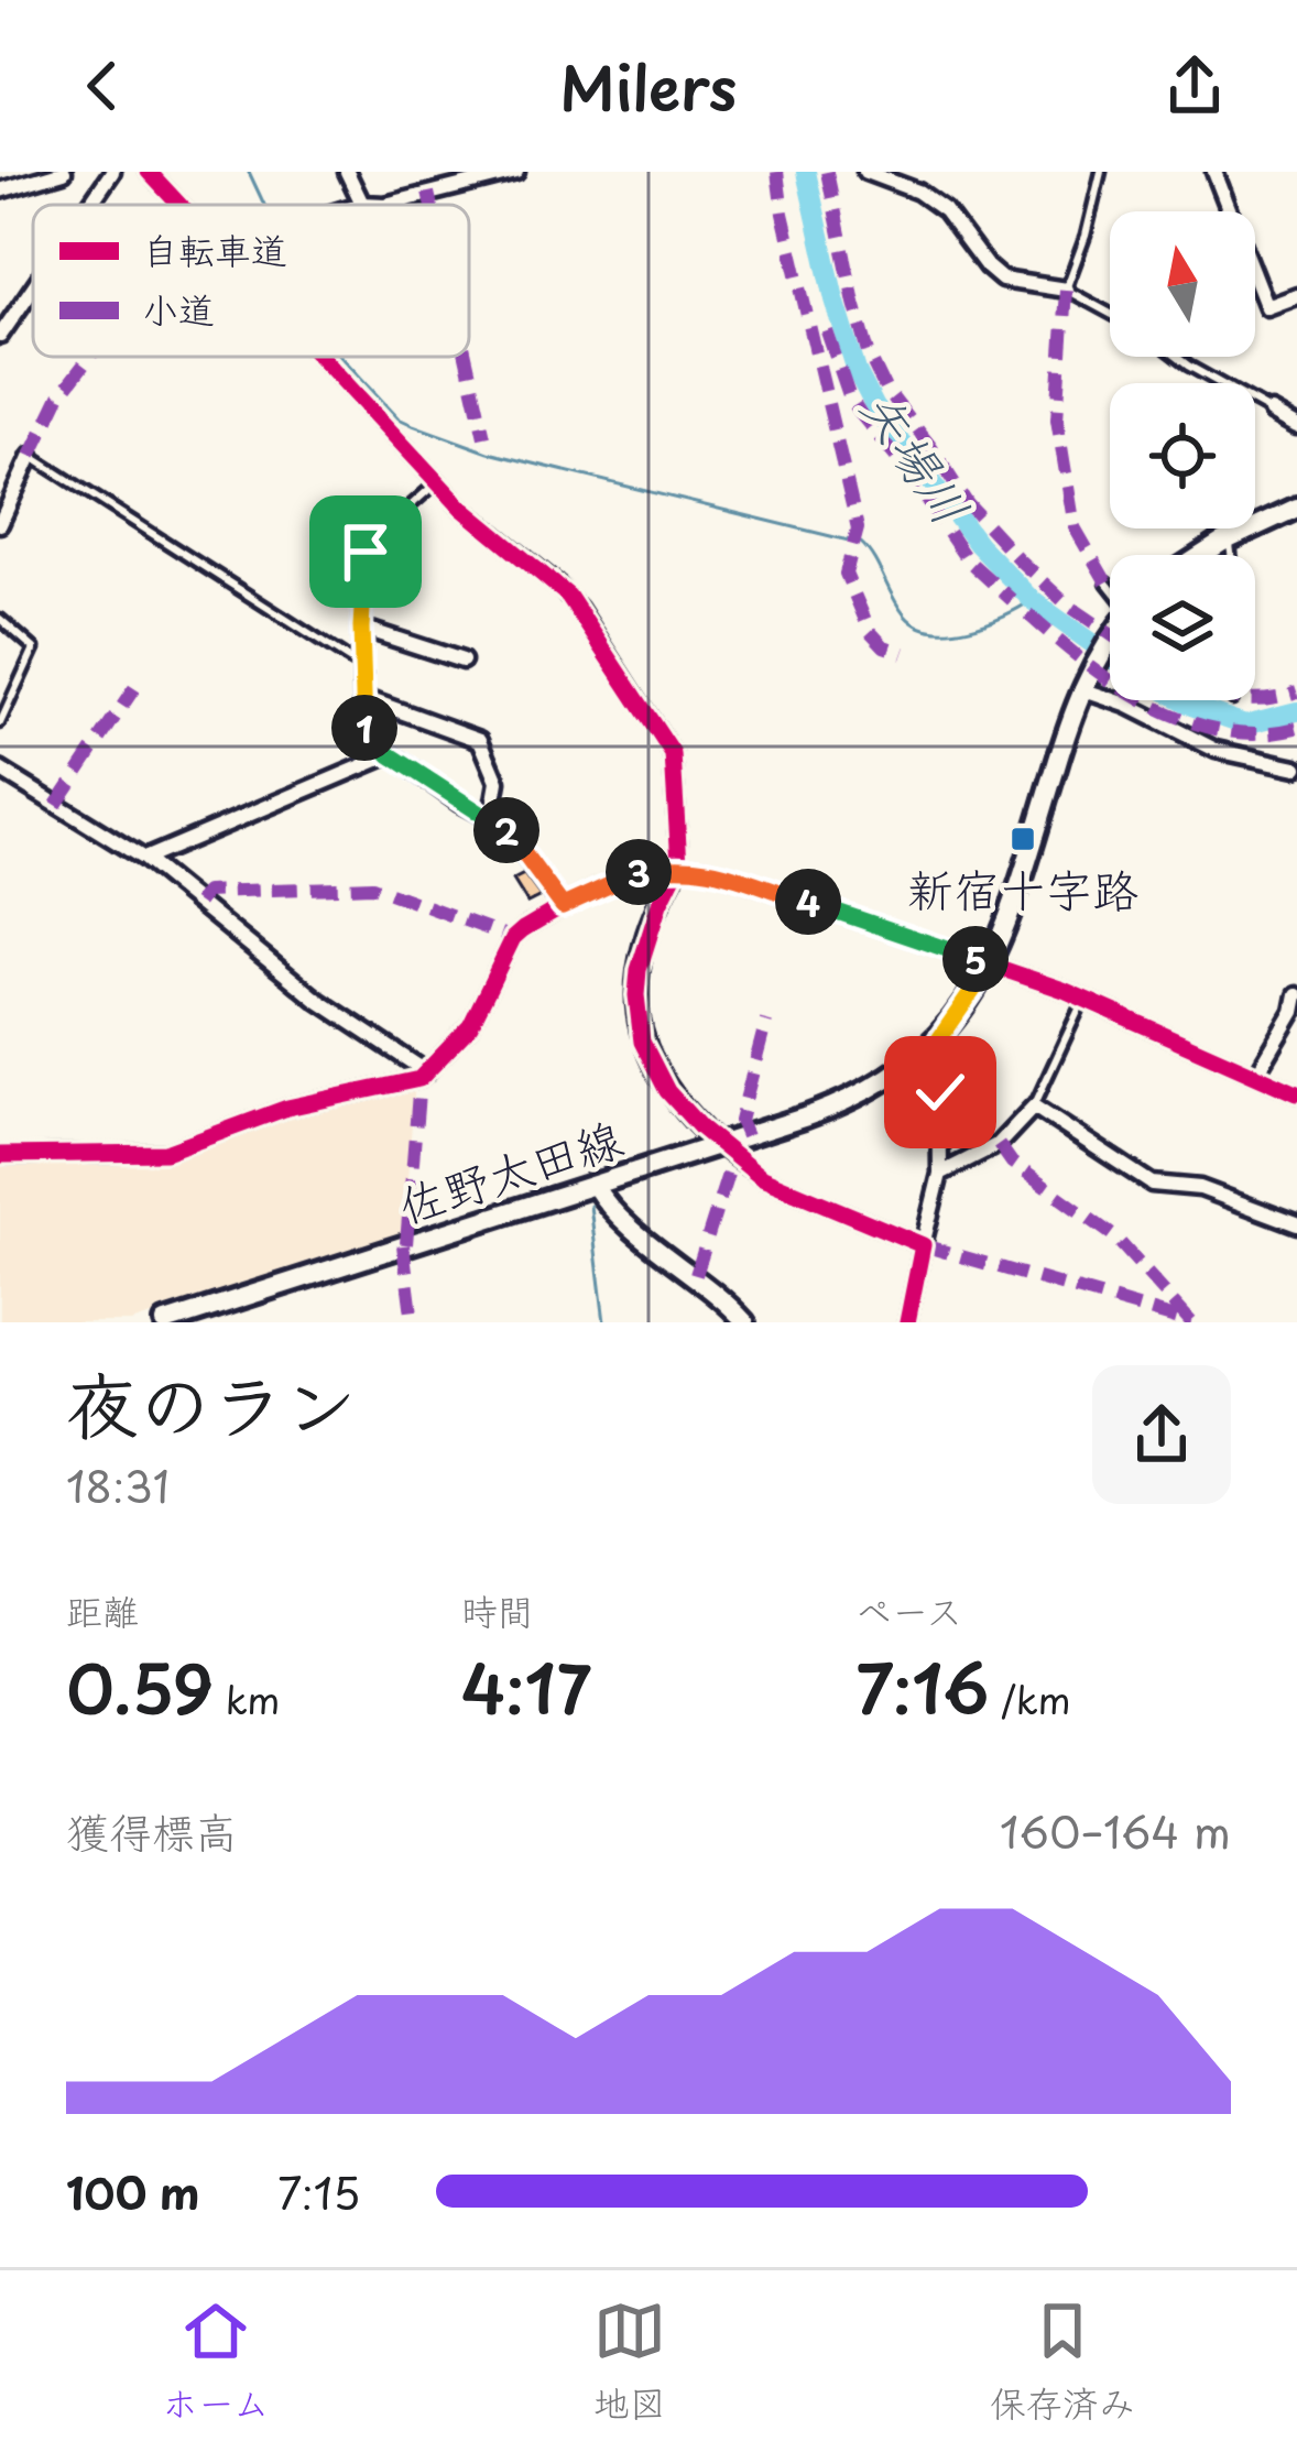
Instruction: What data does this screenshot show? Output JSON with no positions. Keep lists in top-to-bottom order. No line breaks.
{"streets":{"main road":["佐野太田線"]},"water":["矢場川"],"places":{"transit":["新宿十字路"]},"legend":["自転車道","小道"],"north":"top","page":{"header":"Milers","pins":["1","2","3","4","5"],"heading":["夜のラン","18:31"],"stats":[["距離","0.59 km"],["時間","4:17"],["ペース","7:16 /km"]],"chart":["獲得標高","160–164 m"],"list":[{"name":"100 m","note":"7:15"}],"tabs":["ホーム","地図","保存済み"]}}
